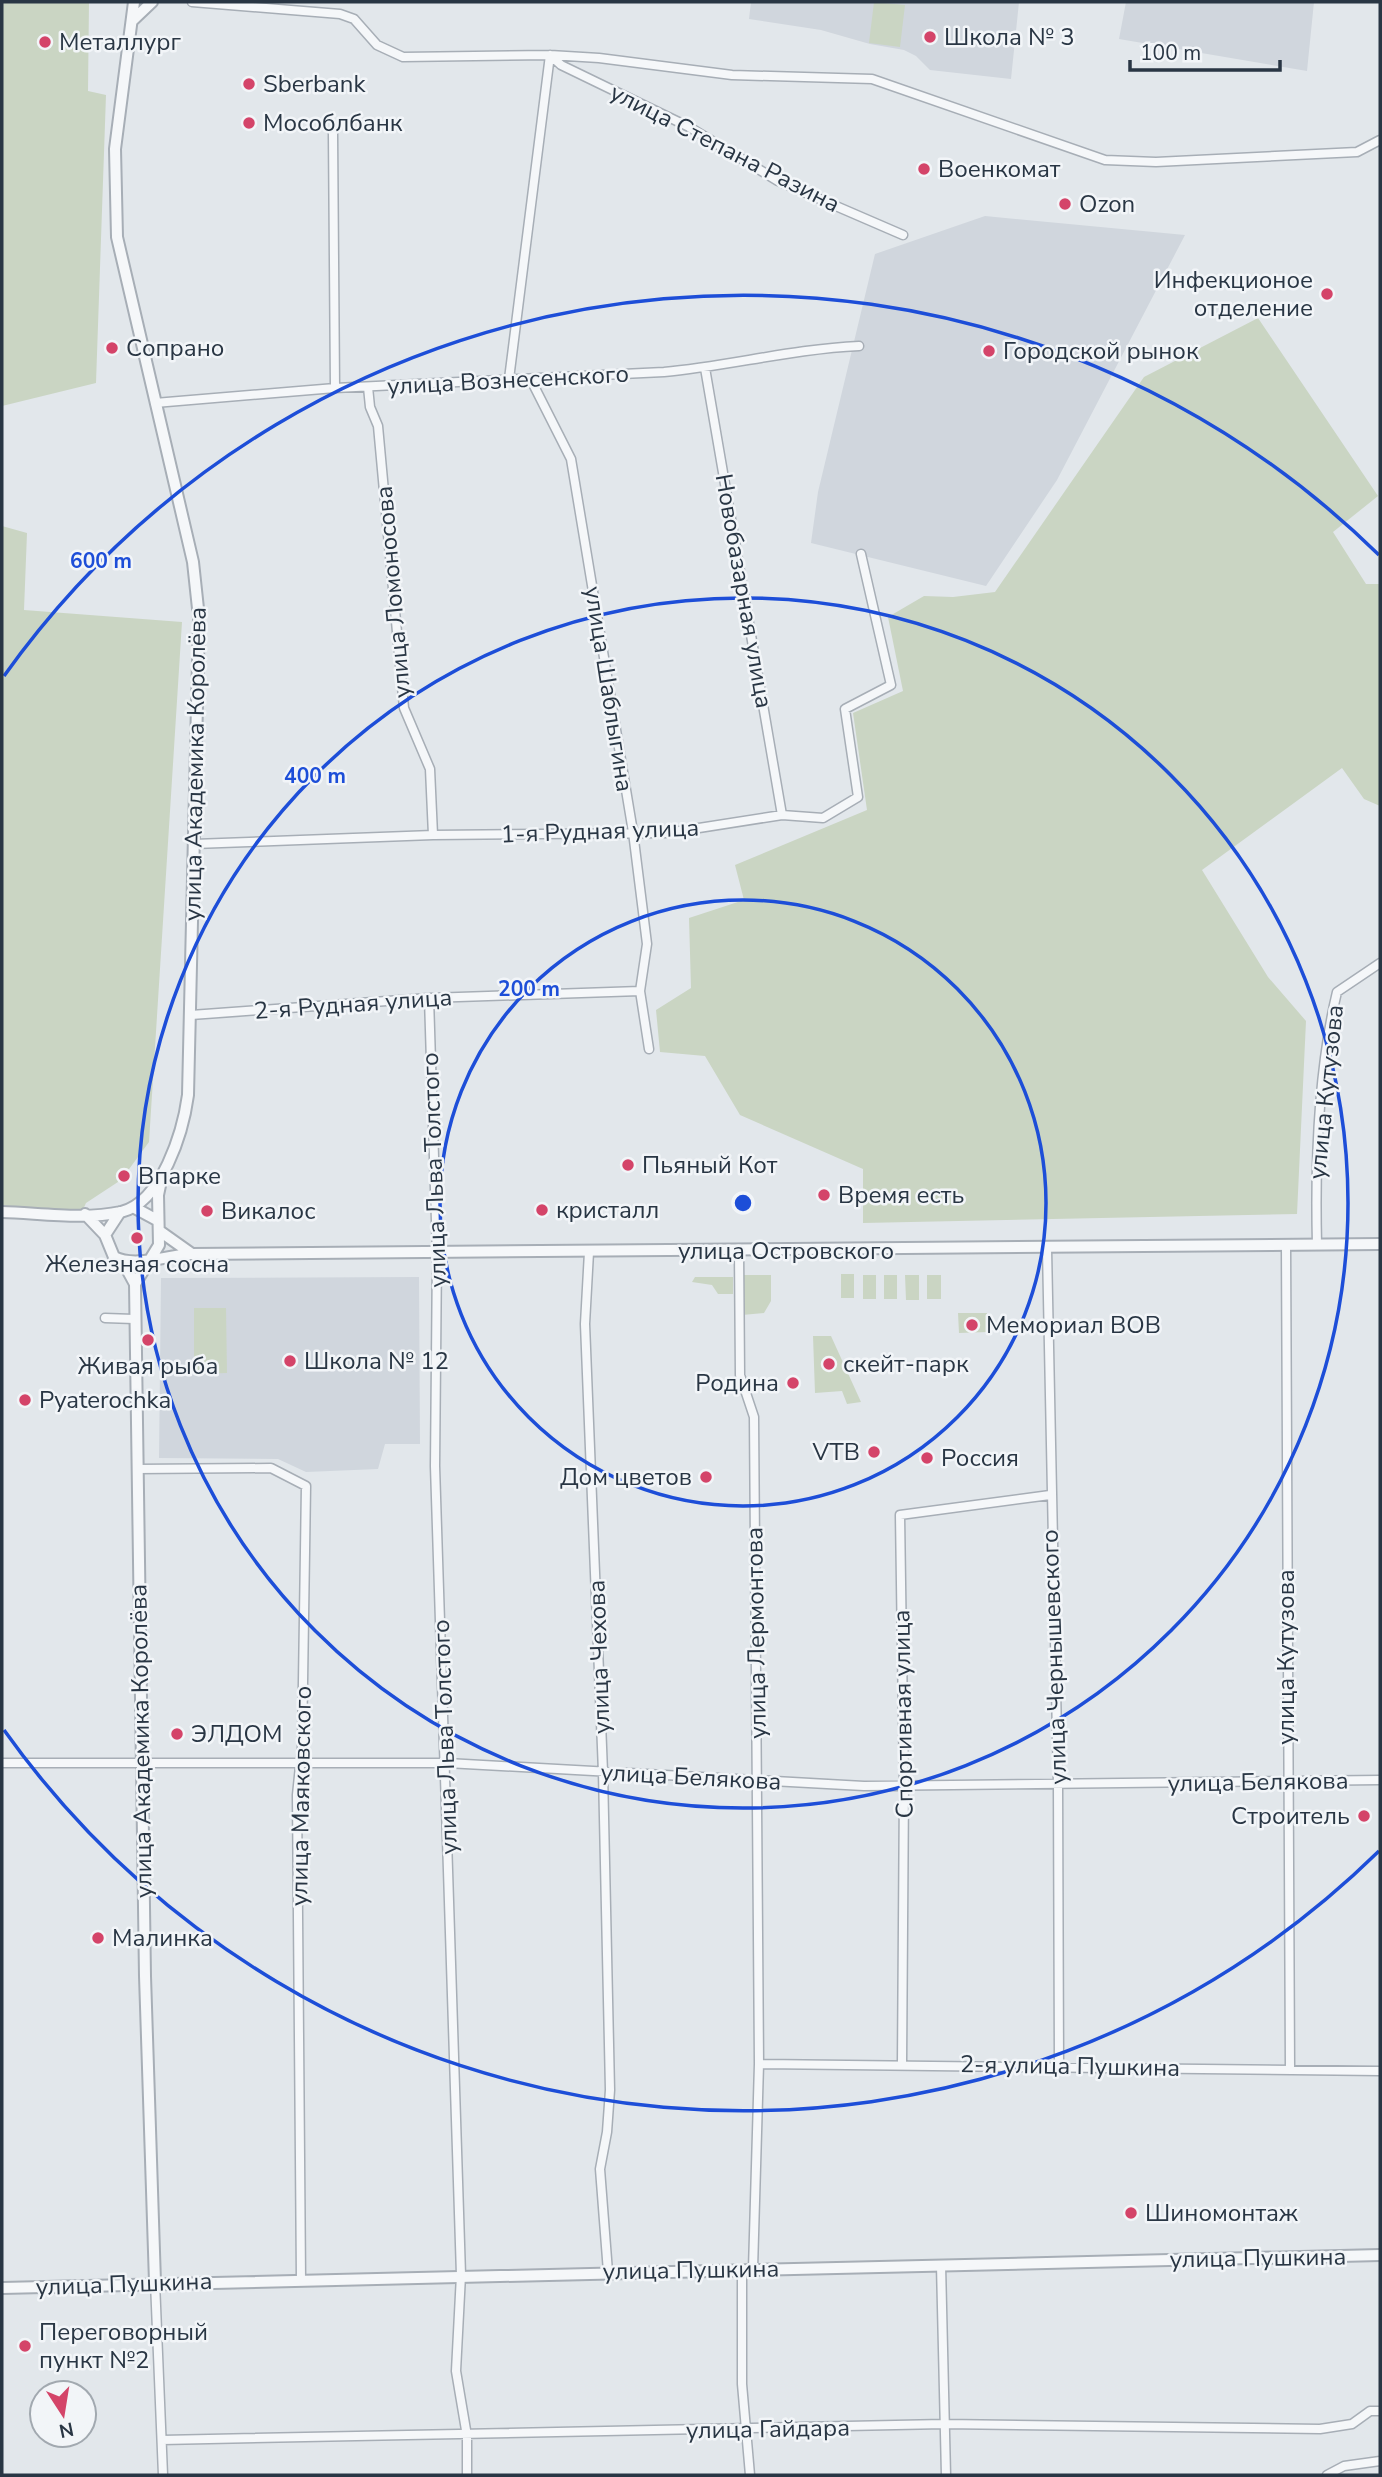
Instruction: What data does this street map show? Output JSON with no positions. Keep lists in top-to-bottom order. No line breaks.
{"streets":{"street":["улица Степана Разина","улица Вознесенского","Новобазарная улица","улица Ломоносова","улица Шаблыгина","улица Академика Королёва","1-я Рудная улица","2-я Рудная улица","улица Кутузова","улица Льва Толстого","улица Островского","улица Лермонтова","улица Чехова","улица Чернышевского","Спортивная улица","улица Белякова","улица Маяковского","2-я улица Пушкина","улица Пушкина","улица Гайдара"]},"crossings":[["улица Вознесенского","Новобазарная улица"],["улица Вознесенского","улица Ломоносова"],["улица Вознесенского","улица Шаблыгина"],["улица Вознесенского","улица Академика Королёва"],["Новобазарная улица","1-я Рудная улица"],["улица Ломоносова","1-я Рудная улица"],["улица Шаблыгина","1-я Рудная улица"],["улица Шаблыгина","2-я Рудная улица"],["улица Академика Королёва","1-я Рудная улица"],["улица Академика Королёва","2-я Рудная улица"],["улица Академика Королёва","улица Белякова"],["улица Академика Королёва","улица Маяковского"],["улица Академика Королёва","улица Пушкина"],["2-я Рудная улица","улица Льва Толстого"],["улица Кутузова","улица Островского"],["улица Кутузова","улица Белякова"],["улица Кутузова","2-я улица Пушкина"],["улица Льва Толстого","улица Островского"],["улица Льва Толстого","улица Белякова"],["улица Льва Толстого","улица Пушкина"],["улица Льва Толстого","улица Гайдара"],["улица Островского","улица Лермонтова"],["улица Островского","улица Чехова"],["улица Островского","улица Чернышевского"],["улица Лермонтова","улица Белякова"],["улица Лермонтова","2-я улица Пушкина"],["улица Лермонтова","улица Пушкина"],["улица Лермонтова","улица Гайдара"],["улица Чехова","улица Белякова"],["улица Чехова","улица Пушкина"],["улица Чернышевского","Спортивная улица"],["улица Чернышевского","улица Белякова"],["улица Чернышевского","2-я улица Пушкина"],["Спортивная улица","улица Белякова"],["Спортивная улица","2-я улица Пушкина"],["улица Белякова","улица Маяковского"],["улица Маяковского","улица Пушкина"]],"places":["Школа № 3","Металлург","Sberbank","Мособлбанк","Военкомат","Ozon","Инфекционое отделение","Сопрано","Городской рынок","Пьяный Кот","Впарке","Время есть","кристалл","Викалос","Железная сосна","Мемориал ВОВ","Живая рыба","Школа № 12","скейт-парк","Родина","Pyaterochka","VTB","Россия","Дом цветов","ЭЛДОМ","Строитель","Малинка","Шиномонтаж","Переговорный пункт №2"],"scale_bar":"100 m","north":"bottom","rings":["600 m","400 m","200 m"]}
